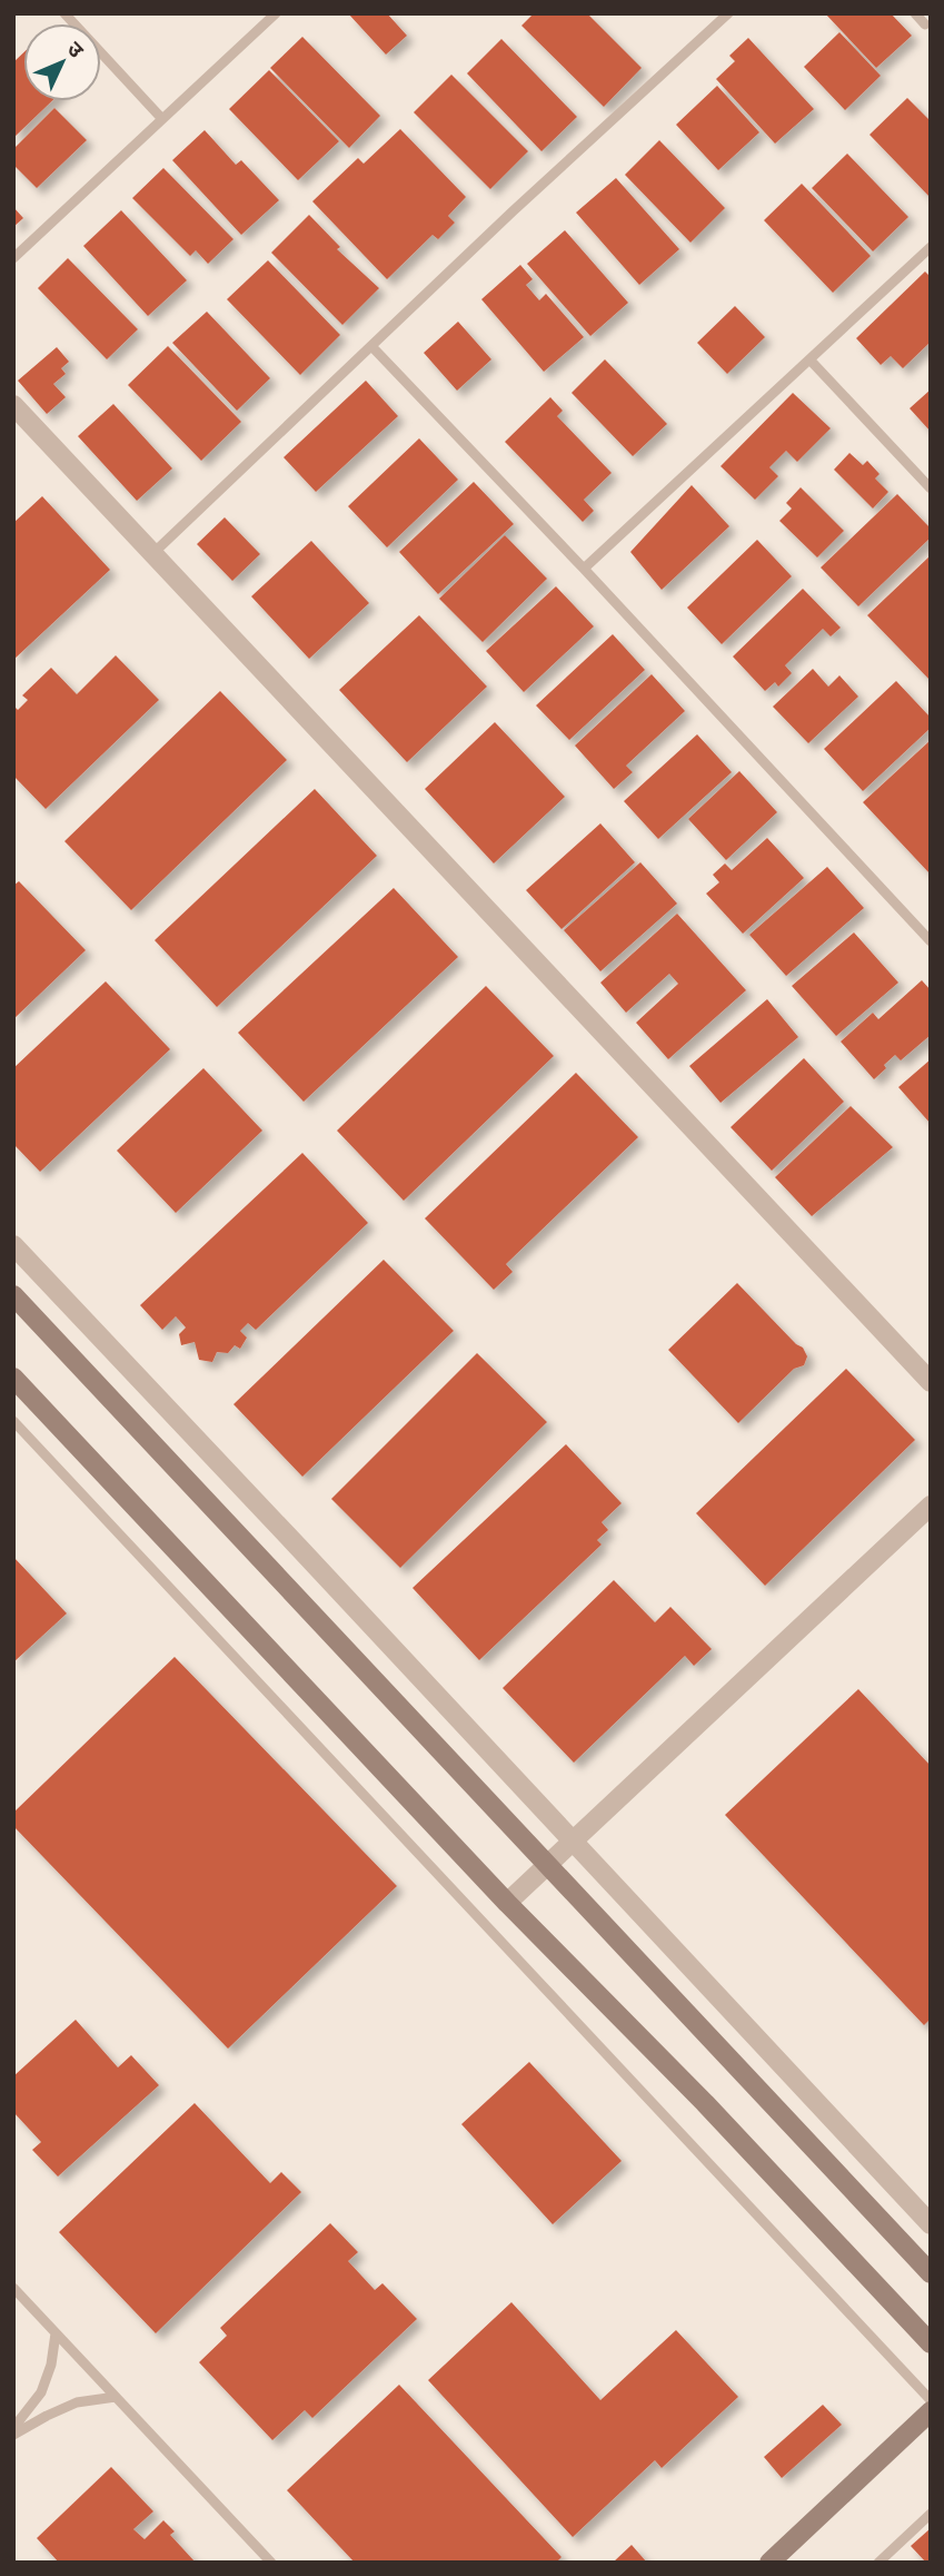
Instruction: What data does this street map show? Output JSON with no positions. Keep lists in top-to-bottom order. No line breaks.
{"north":"top right"}
